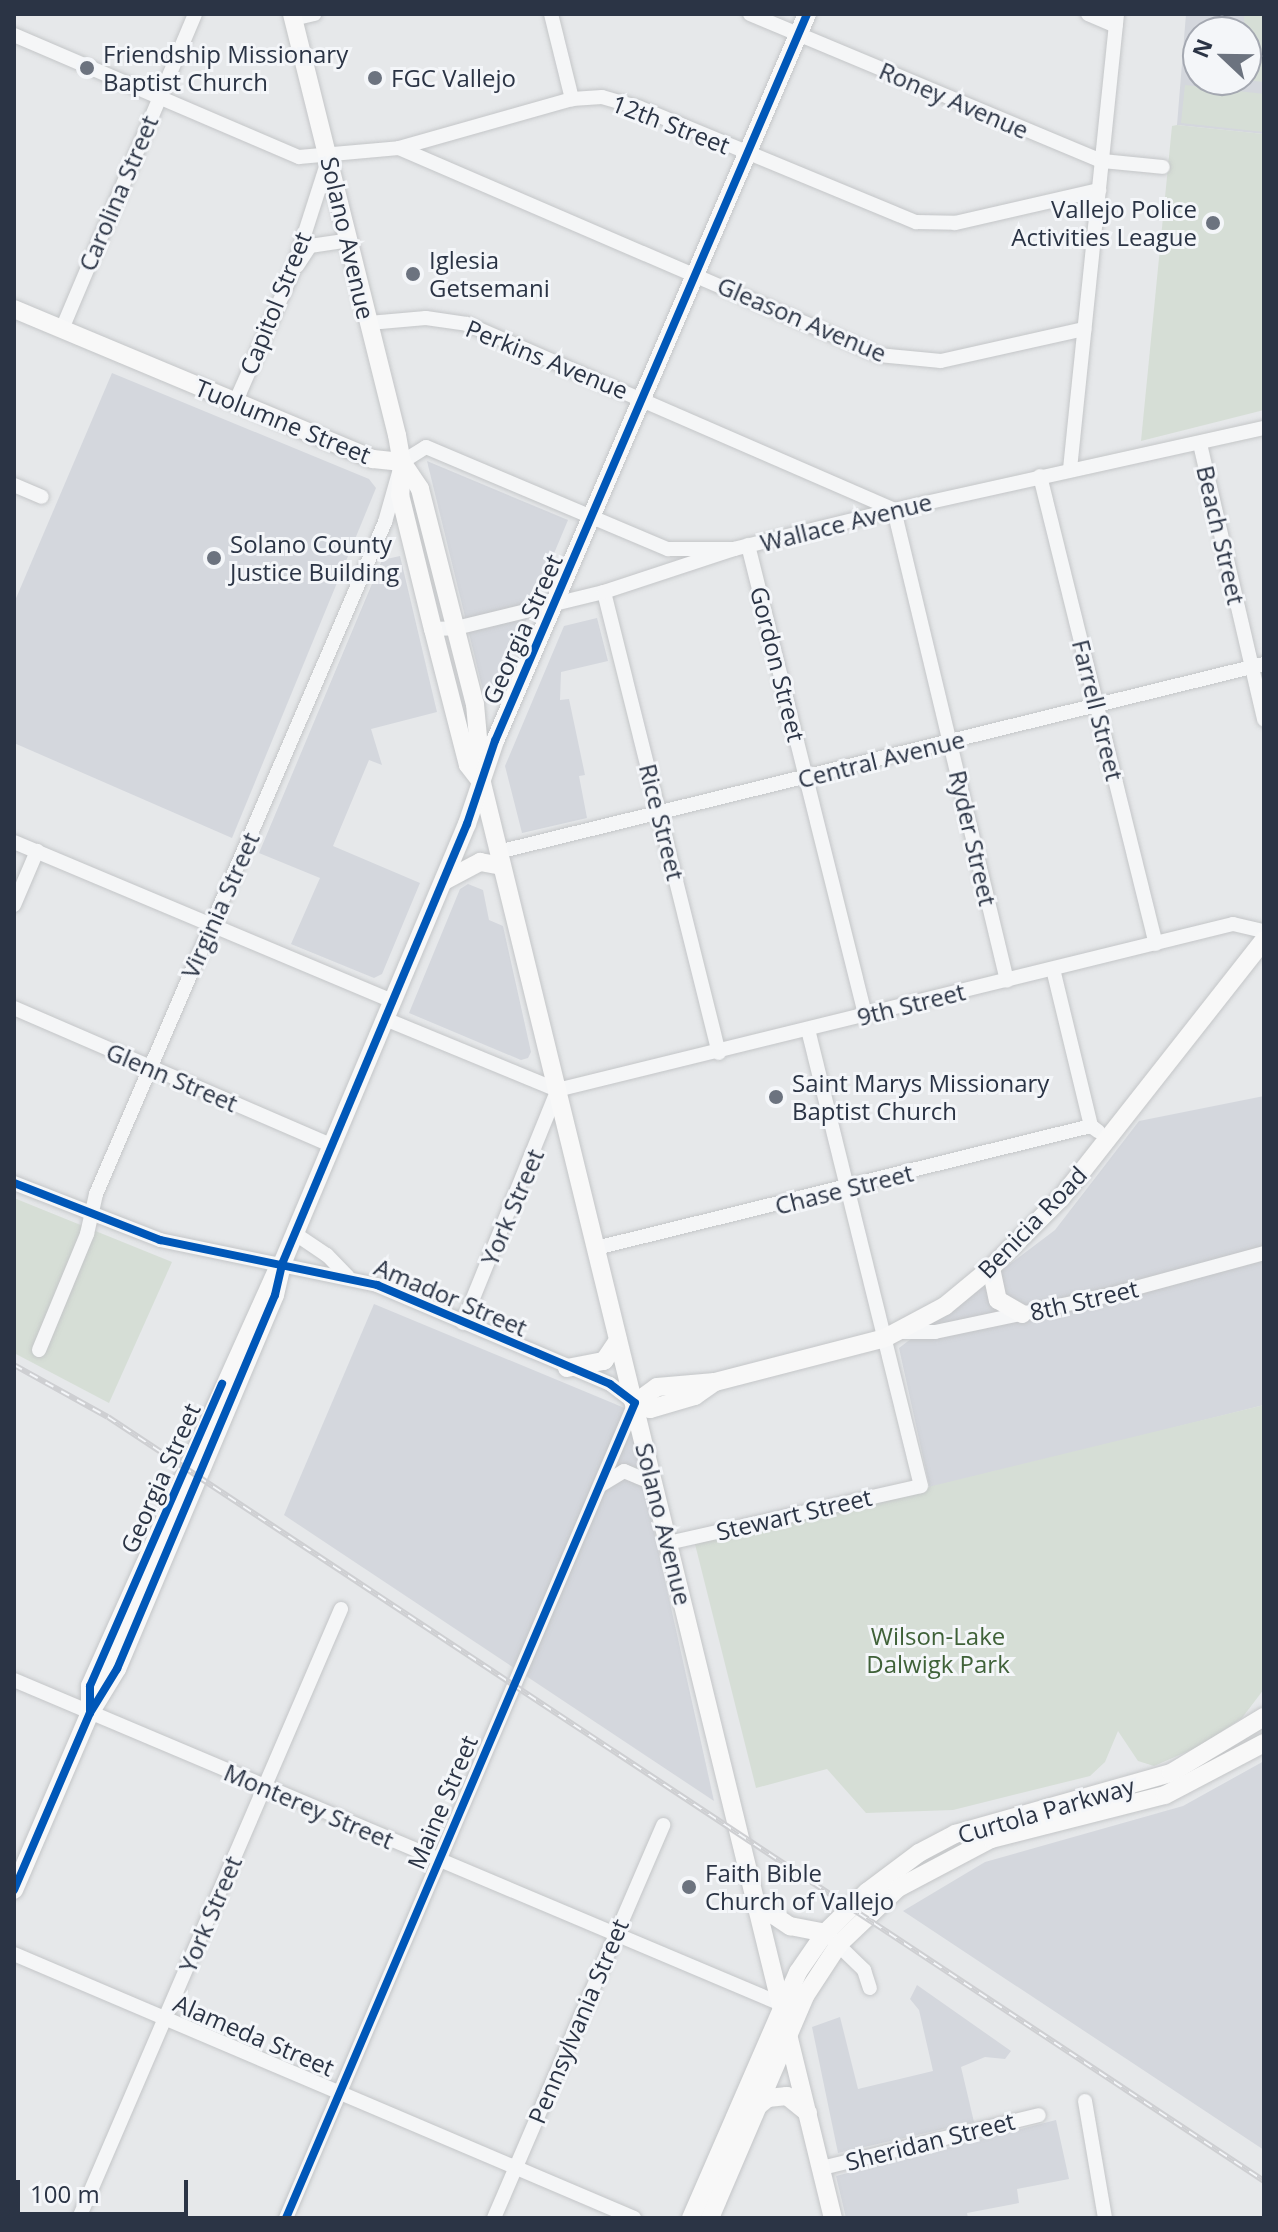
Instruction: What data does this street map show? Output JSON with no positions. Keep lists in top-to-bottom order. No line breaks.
{"streets":{"main road":["Solano Avenue","Tuolumne Street","Georgia Street","Benicia Road","Curtola Parkway"],"street":["Roney Avenue","12th Street","Carolina Street","Capitol Street","Gleason Avenue","Perkins Avenue","Wallace Avenue","Beach Street","Gordon Street","Farrell Street","Central Avenue","Rice Street","Ryder Street","Virginia Street","9th Street","Glenn Street","Chase Street","York Street","Amador Street","8th Street","Stewart Street","Maine Street","Monterey Street","Pennsylvania Street","Alameda Street","Sheridan Street"]},"crossings":[["Roney Avenue","Georgia Street"],["12th Street","Carolina Street"],["12th Street","Solano Avenue"],["12th Street","Capitol Street"],["12th Street","Gleason Avenue"],["12th Street","Georgia Street"],["Carolina Street","Tuolumne Street"],["Solano Avenue","Capitol Street"],["Solano Avenue","Perkins Avenue"],["Solano Avenue","Tuolumne Street"],["Solano Avenue","Wallace Avenue"],["Solano Avenue","Georgia Street"],["Solano Avenue","Central Avenue"],["Solano Avenue","Virginia Street"],["Solano Avenue","9th Street"],["Solano Avenue","Chase Street"],["Solano Avenue","York Street"],["Solano Avenue","Benicia Road"],["Solano Avenue","Amador Street"],["Solano Avenue","Stewart Street"],["Solano Avenue","Maine Street"],["Solano Avenue","Monterey Street"],["Solano Avenue","Curtola Parkway"],["Solano Avenue","Sheridan Street"],["Capitol Street","Tuolumne Street"],["Gleason Avenue","Georgia Street"],["Perkins Avenue","Wallace Avenue"],["Perkins Avenue","Georgia Street"],["Perkins Avenue","Ryder Street"],["Tuolumne Street","Wallace Avenue"],["Tuolumne Street","Georgia Street"],["Tuolumne Street","Gordon Street"],["Tuolumne Street","Virginia Street"],["Wallace Avenue","Beach Street"],["Wallace Avenue","Georgia Street"],["Wallace Avenue","Gordon Street"],["Wallace Avenue","Farrell Street"],["Wallace Avenue","Rice Street"],["Wallace Avenue","Ryder Street"],["Beach Street","Central Avenue"],["Georgia Street","Glenn Street"],["Georgia Street","Amador Street"],["Georgia Street","Monterey Street"],["Gordon Street","Central Avenue"],["Gordon Street","9th Street"],["Farrell Street","Central Avenue"],["Farrell Street","9th Street"],["Central Avenue","Rice Street"],["Central Avenue","Ryder Street"],["Rice Street","9th Street"],["Ryder Street","9th Street"],["Virginia Street","Glenn Street"],["Virginia Street","Amador Street"],["9th Street","York Street"],["York Street","Amador Street"],["York Street","Monterey Street"],["York Street","Alameda Street"],["Benicia Road","Amador Street"],["Benicia Road","8th Street"],["Benicia Road","Stewart Street"],["Benicia Road","Maine Street"],["Amador Street","Maine Street"],["8th Street","Stewart Street"],["Maine Street","Monterey Street"],["Maine Street","Alameda Street"],["Monterey Street","Curtola Parkway"],["Monterey Street","Pennsylvania Street"],["Pennsylvania Street","Alameda Street"]],"parks":["Wilson-Lake Dalwigk Park"],"places":["Friendship Missionary Baptist Church","FGC Vallejo","Vallejo Police Activities League","Iglesia Getsemani","Solano County Justice Building","Saint Marys Missionary Baptist Church","Faith Bible Church of Vallejo"],"scale_bar":"100 m","north":"left"}
